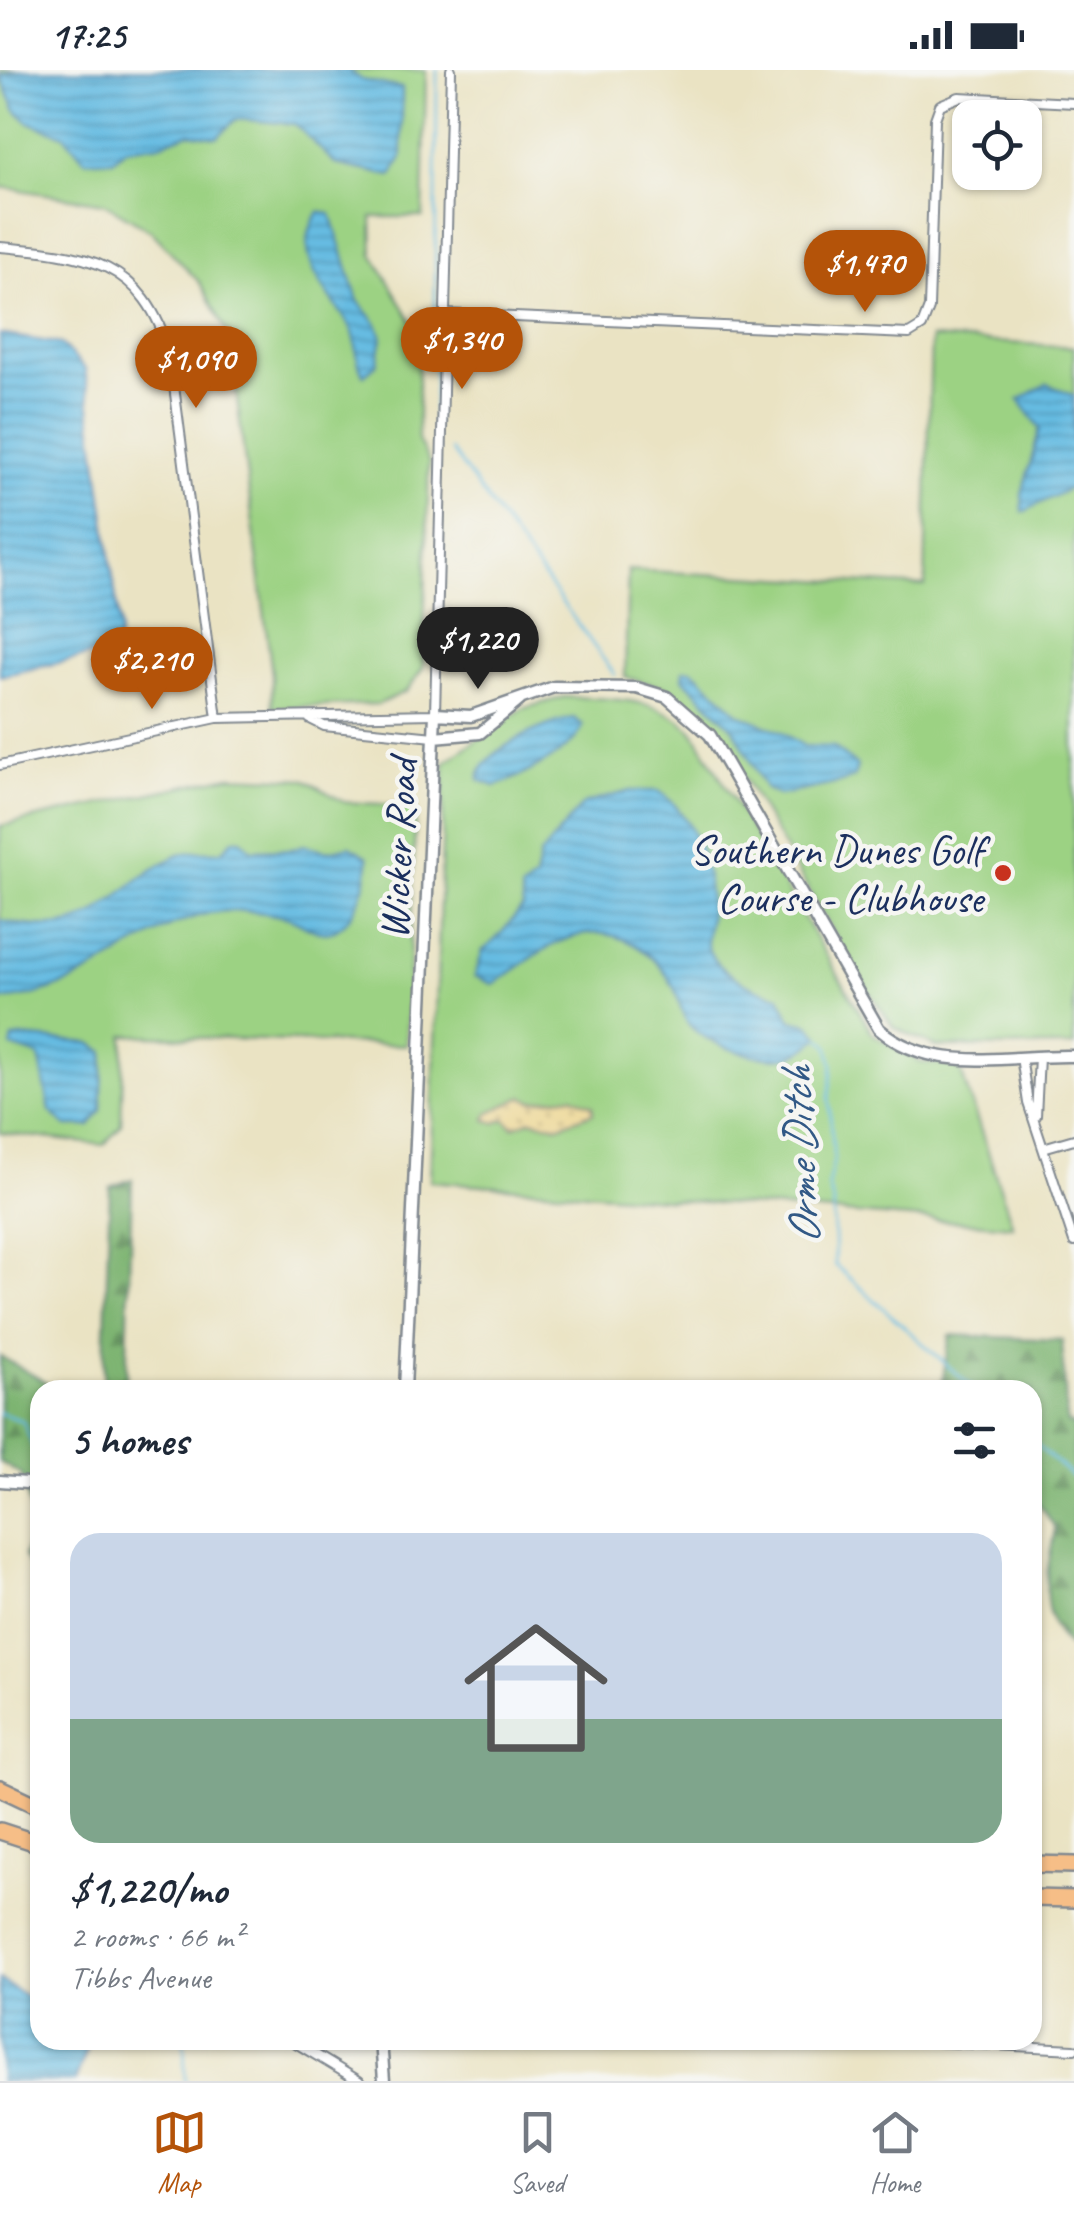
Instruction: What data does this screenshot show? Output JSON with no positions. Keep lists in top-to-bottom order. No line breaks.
{"streets":{"street":["Wicker Road"]},"water":["Orme Ditch"],"places":["Southern Dunes Golf Course - Clubhouse"],"page":{"status":"17:25","price":["$1,470","$1,340","$1,090","$1,220","$2,210"],"heading":"5 homes","list":[{"name":"$1,220/mo","note":"2 rooms · 66 m² · Tibbs Avenue"}],"tabs":["Map","Saved","Home"]}}
